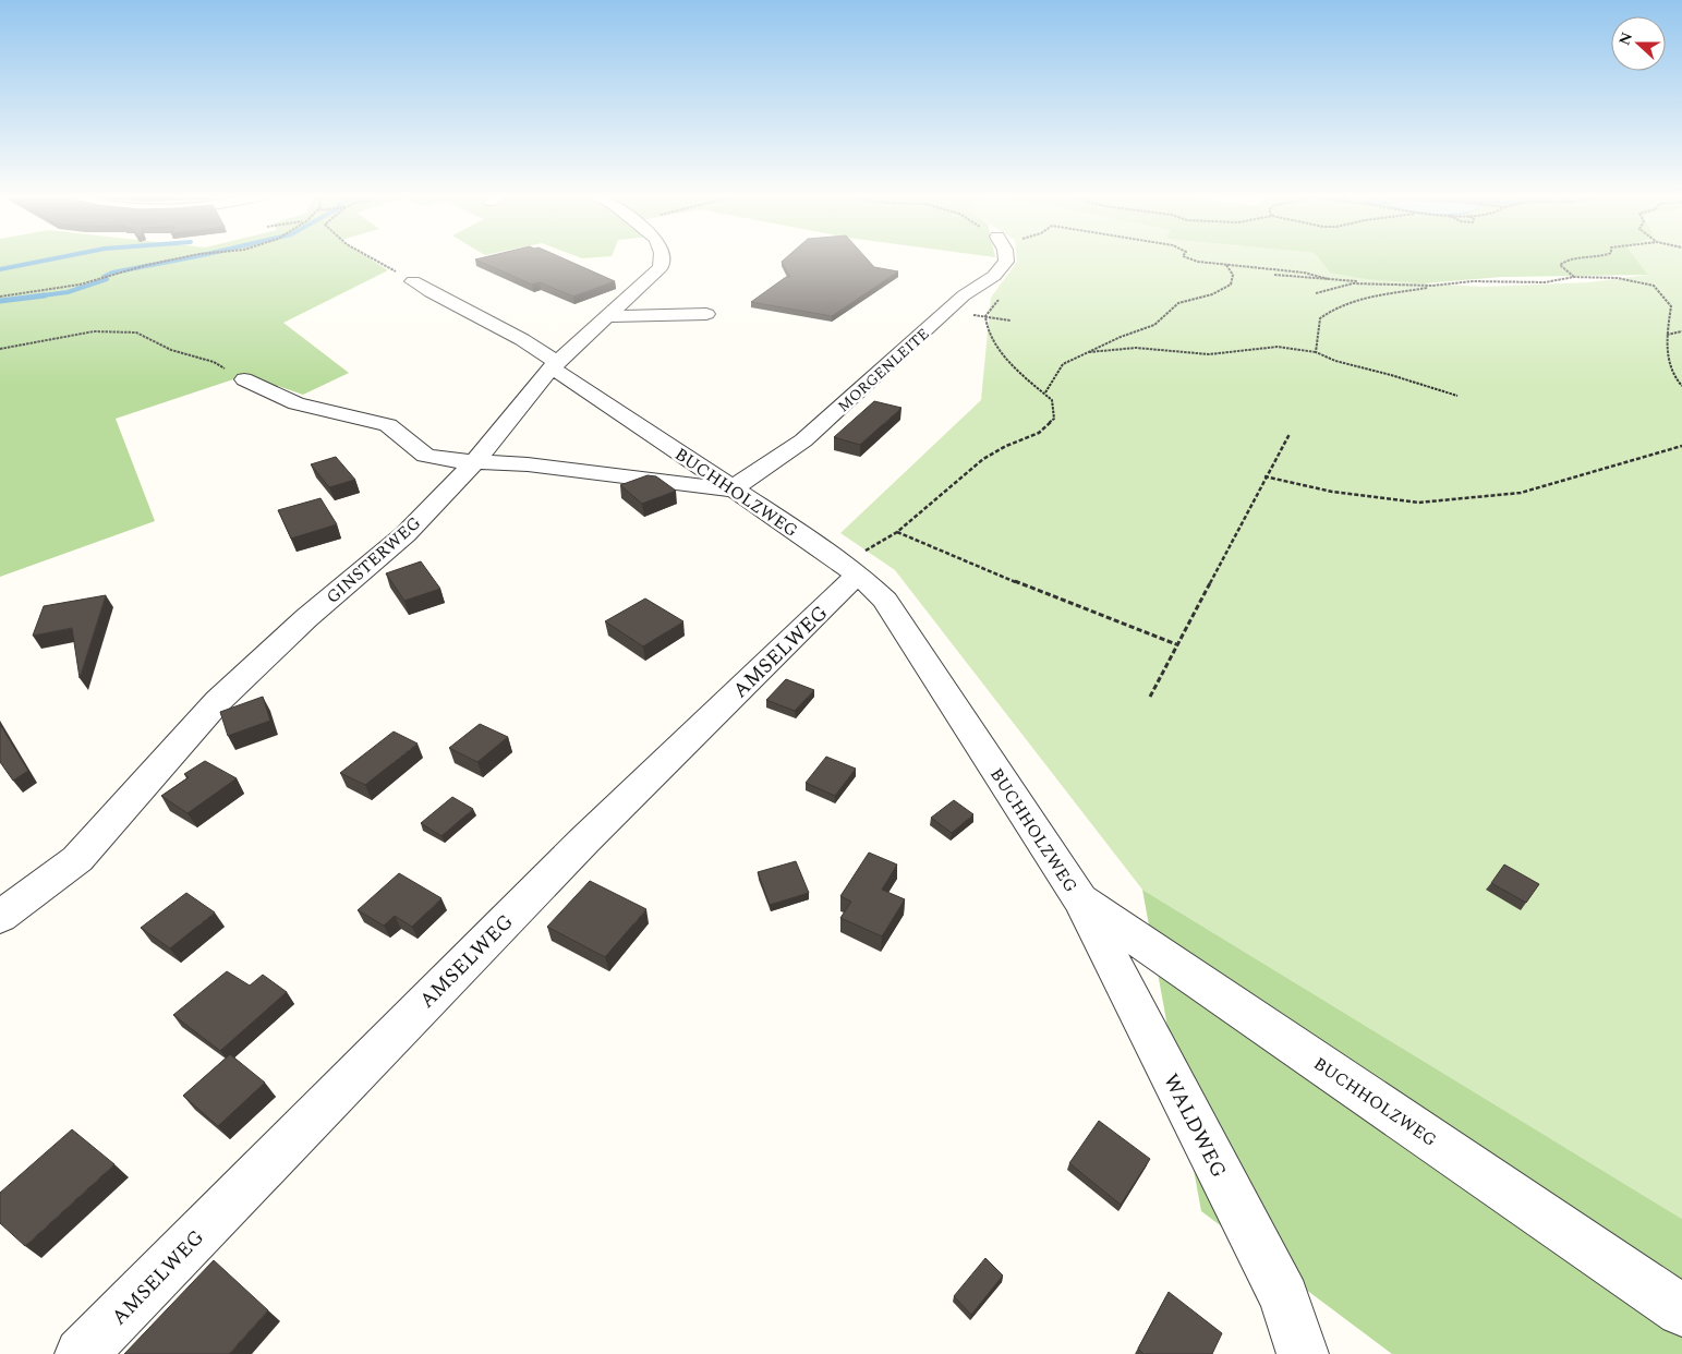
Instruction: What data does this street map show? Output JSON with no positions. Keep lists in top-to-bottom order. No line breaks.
{"streets":{"street":["MORGENLEITE","BUCHHOLZWEG","GINSTERWEG","AMSELWEG","WALDWEG"]},"crossings":[["MORGENLEITE","BUCHHOLZWEG"],["BUCHHOLZWEG","GINSTERWEG"],["BUCHHOLZWEG","AMSELWEG"],["BUCHHOLZWEG","WALDWEG"]],"north":"left"}
